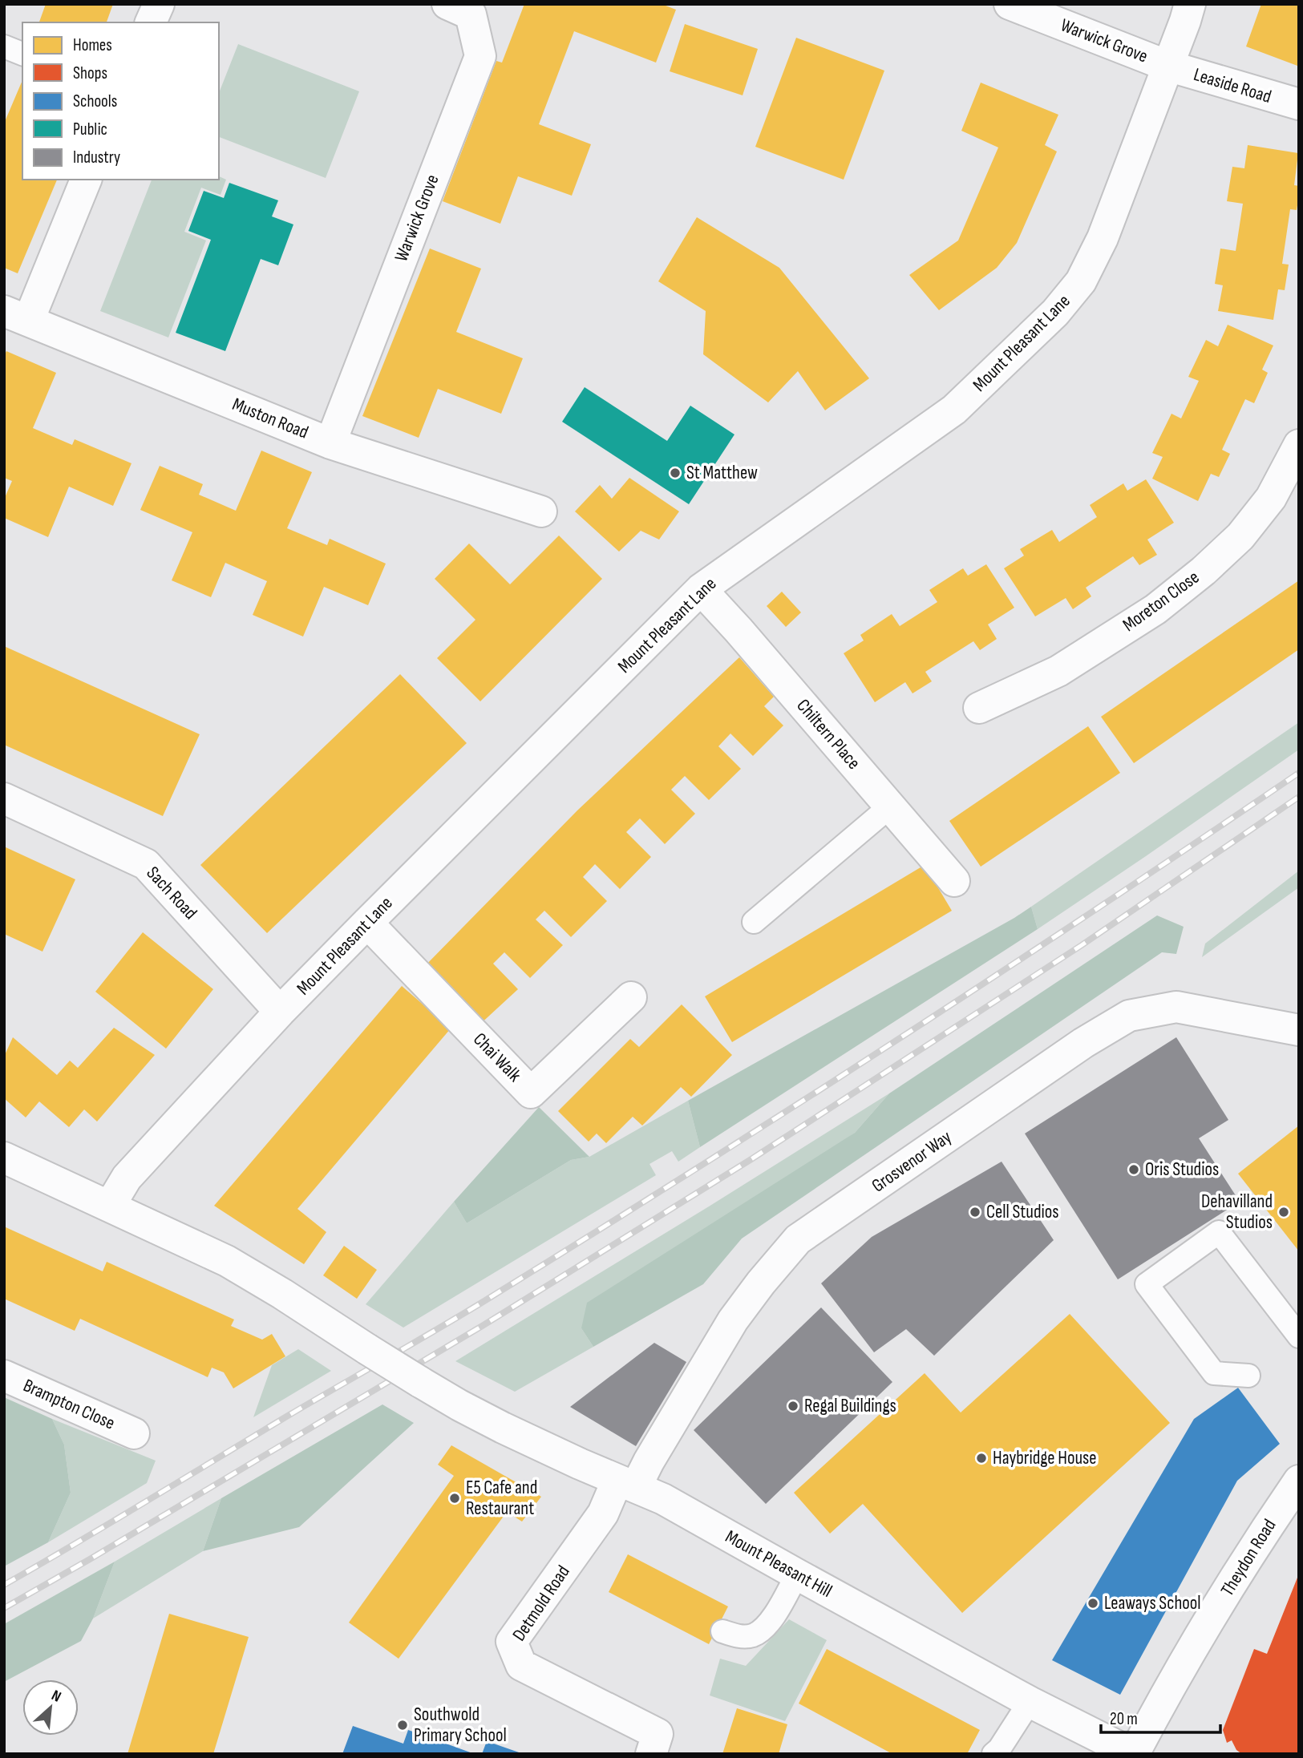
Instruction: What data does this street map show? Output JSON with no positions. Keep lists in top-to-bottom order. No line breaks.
{"streets":{"street":["Warwick Grove","Leaside Road","Mount Pleasant Lane","Muston Road","Moreton Close","Chiltern Place","Sach Road","Chai Walk","Grosvenor Way","Brampton Close","Theydon Road","Mount Pleasant Hill","Detmold Road"]},"crossings":[["Warwick Grove","Leaside Road"],["Warwick Grove","Mount Pleasant Lane"],["Warwick Grove","Muston Road"],["Leaside Road","Mount Pleasant Lane"],["Mount Pleasant Lane","Chiltern Place"],["Mount Pleasant Lane","Sach Road"],["Mount Pleasant Lane","Chai Walk"],["Mount Pleasant Lane","Mount Pleasant Hill"],["Grosvenor Way","Mount Pleasant Hill"],["Grosvenor Way","Detmold Road"],["Theydon Road","Mount Pleasant Hill"],["Mount Pleasant Hill","Detmold Road"]],"places":["St Matthew","Oris Studios","Cell Studios","Dehavilland Studios","Regal Buildings","Haybridge House","E5 Cafe and Restaurant","Leaways School","Southwold Primary School"],"legend":["Homes","Shops","Schools","Public","Industry"],"scale_bar":"20 m","north":"top right"}
